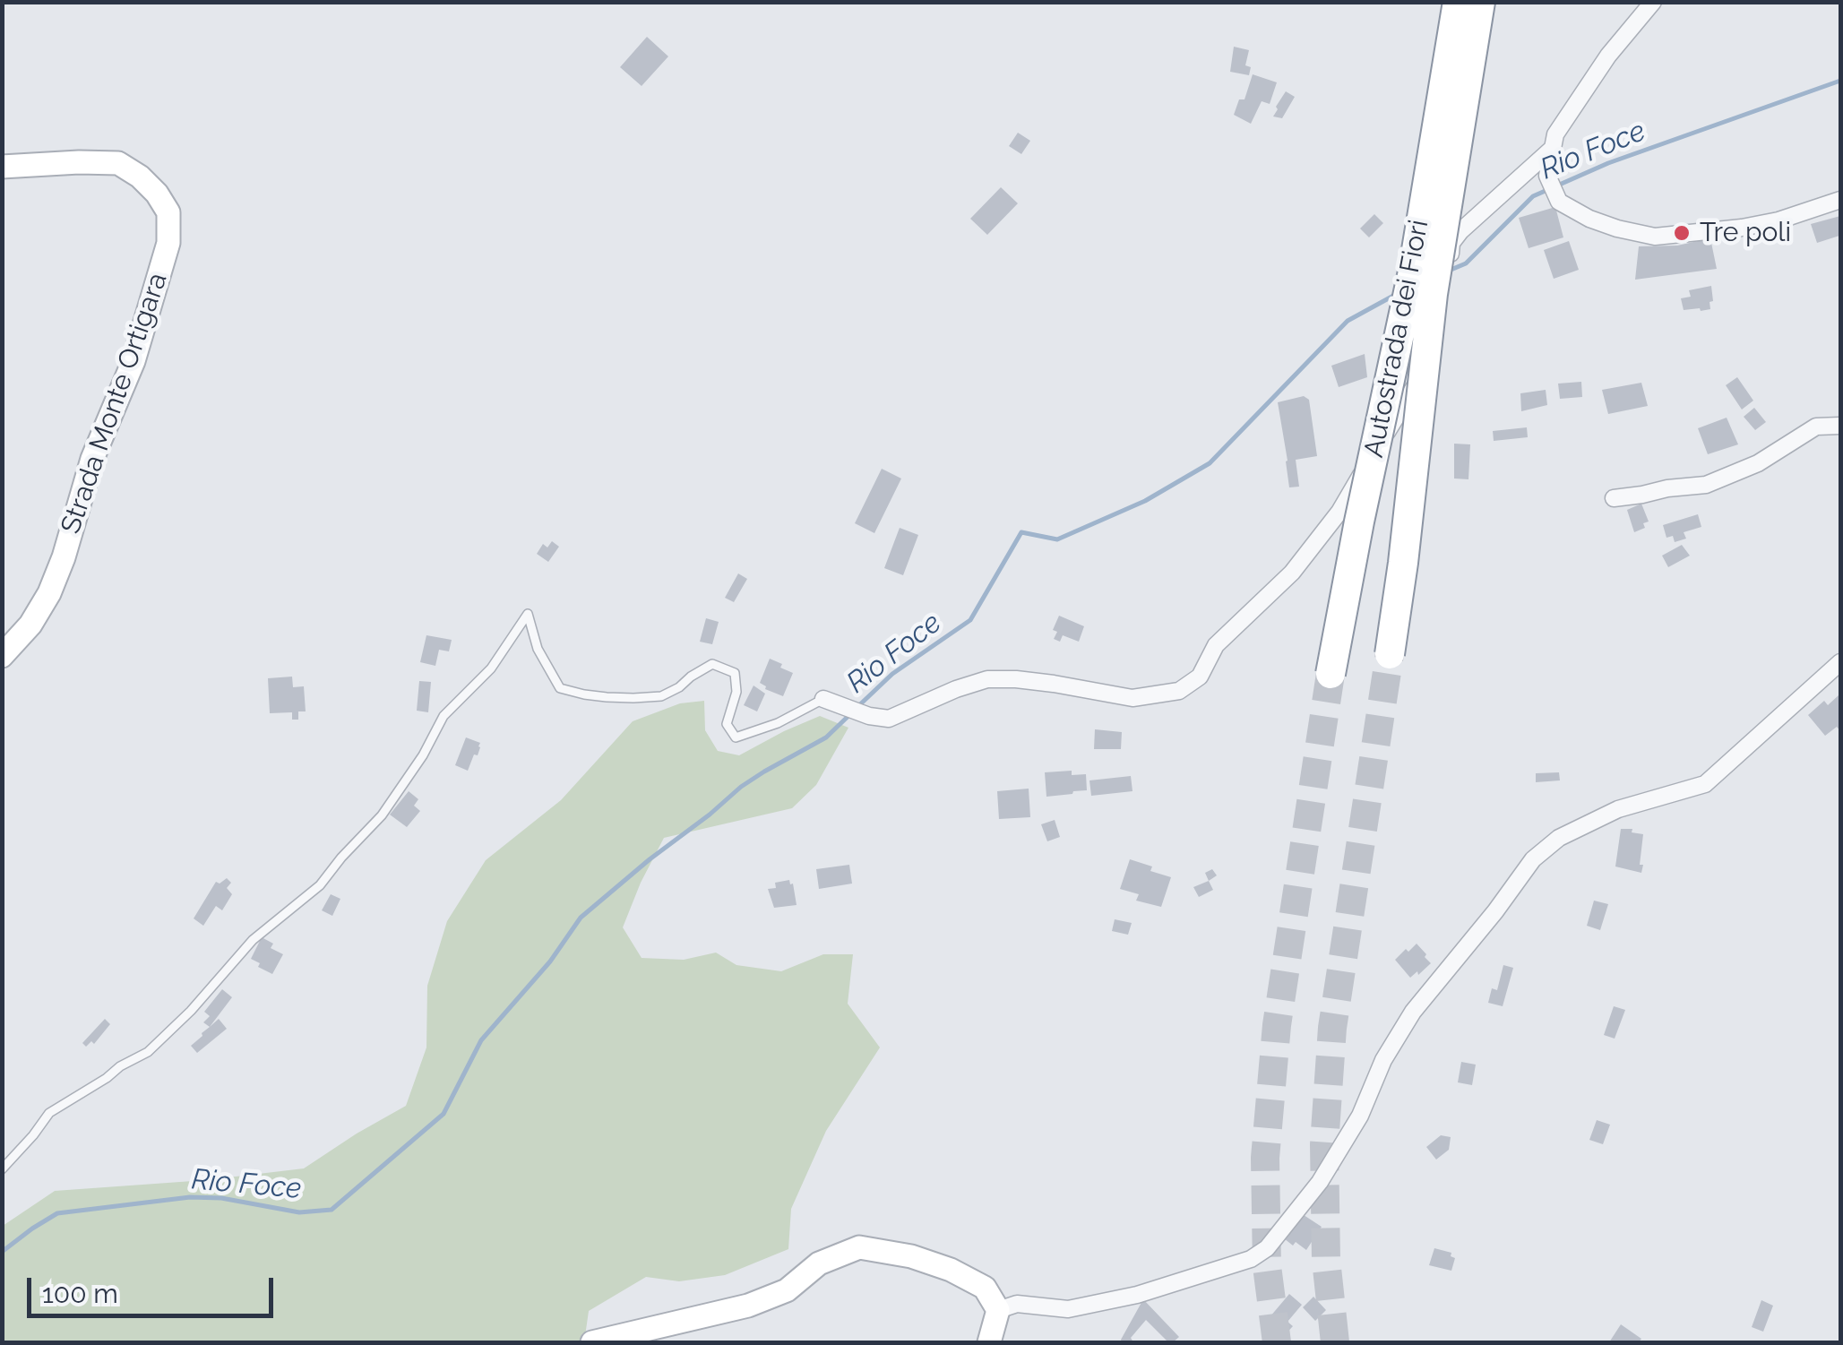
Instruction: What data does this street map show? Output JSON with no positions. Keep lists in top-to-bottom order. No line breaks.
{"streets":{"highway":["Autostrada dei Fiori"],"main road":["Strada Monte Ortigara"]},"water":["Rio Foce"],"places":["Tre poli"],"scale_bar":"100 m"}
